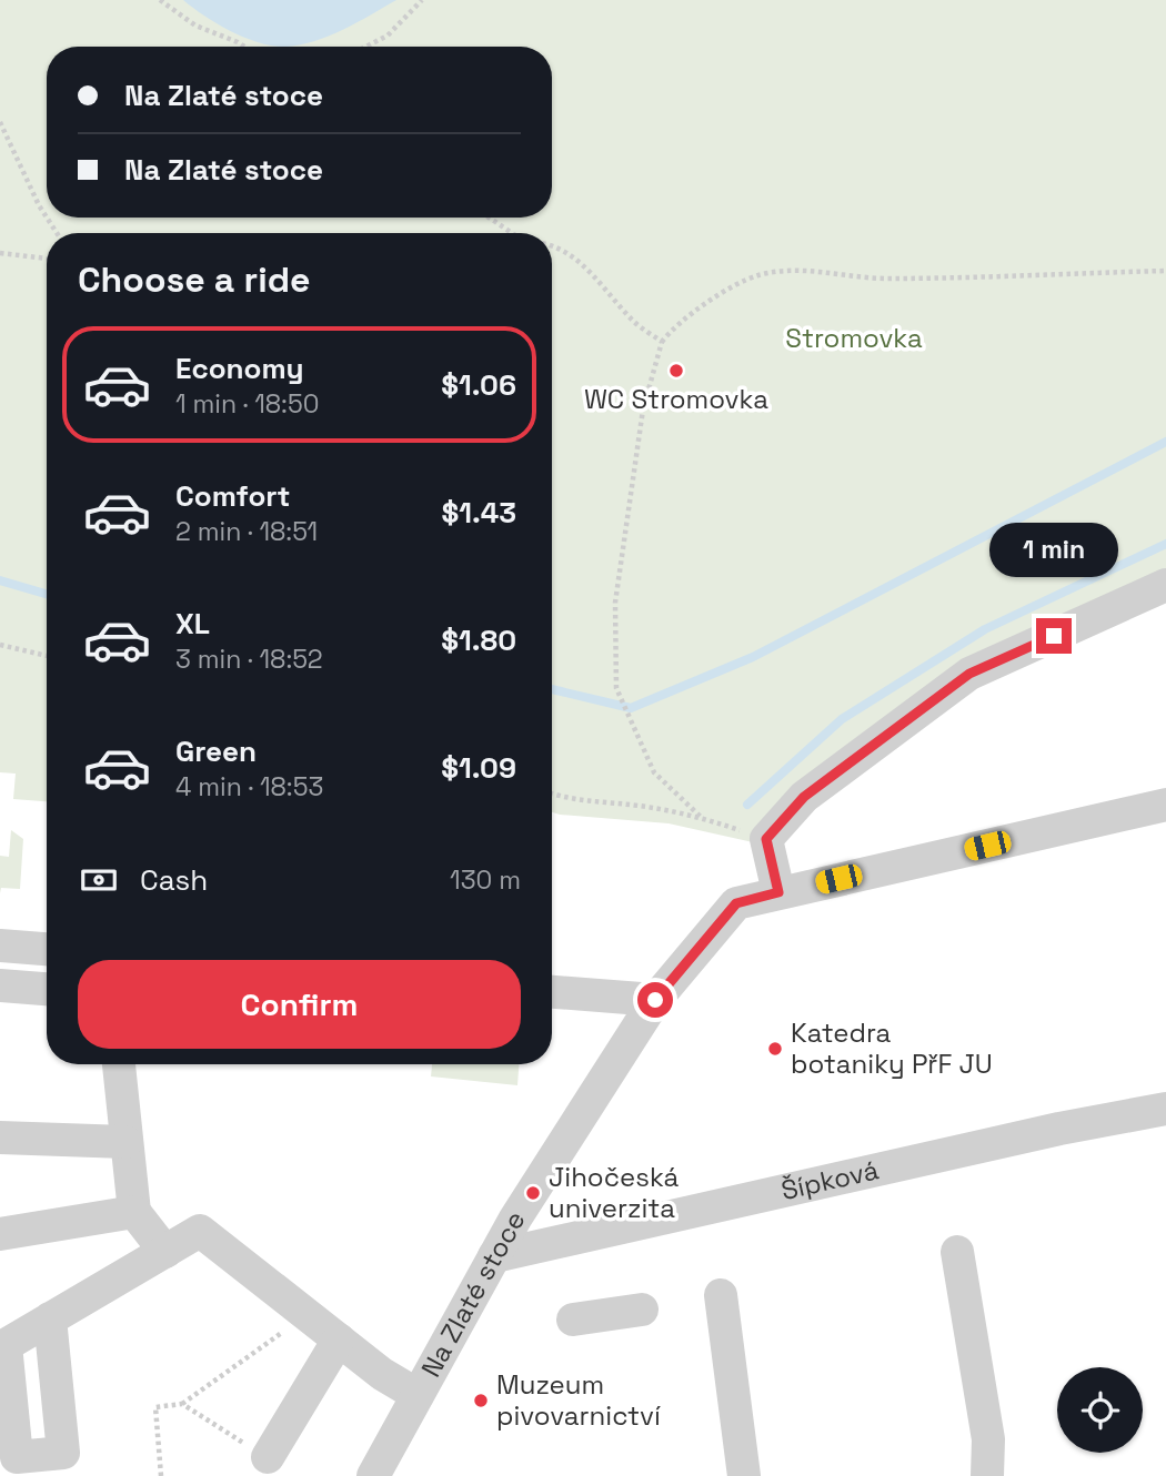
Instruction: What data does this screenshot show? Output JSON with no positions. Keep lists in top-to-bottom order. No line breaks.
{"streets":{"street":["Šípková","Na Zlaté stoce"]},"crossings":[["Šípková","Na Zlaté stoce"]],"parks":["Stromovka"],"places":["WC Stromovka","Katedra botaniky PřF JU","Jihočeská univerzita","Muzeum pivovarnictví"],"page":{"banner":["Na Zlaté stoce","Na Zlaté stoce"],"heading":"Choose a ride","list":[{"name":"Economy","note":"1 min · 18:50","value":"$1.06"},{"name":"Comfort","note":"2 min · 18:51","value":"$1.43"},{"name":"XL","note":"3 min · 18:52","value":"$1.80"},{"name":"Green","note":"4 min · 18:53","value":"$1.09"}],"bubble":"1 min","pay":["Cash","130 m"],"buttons":"Confirm"}}
